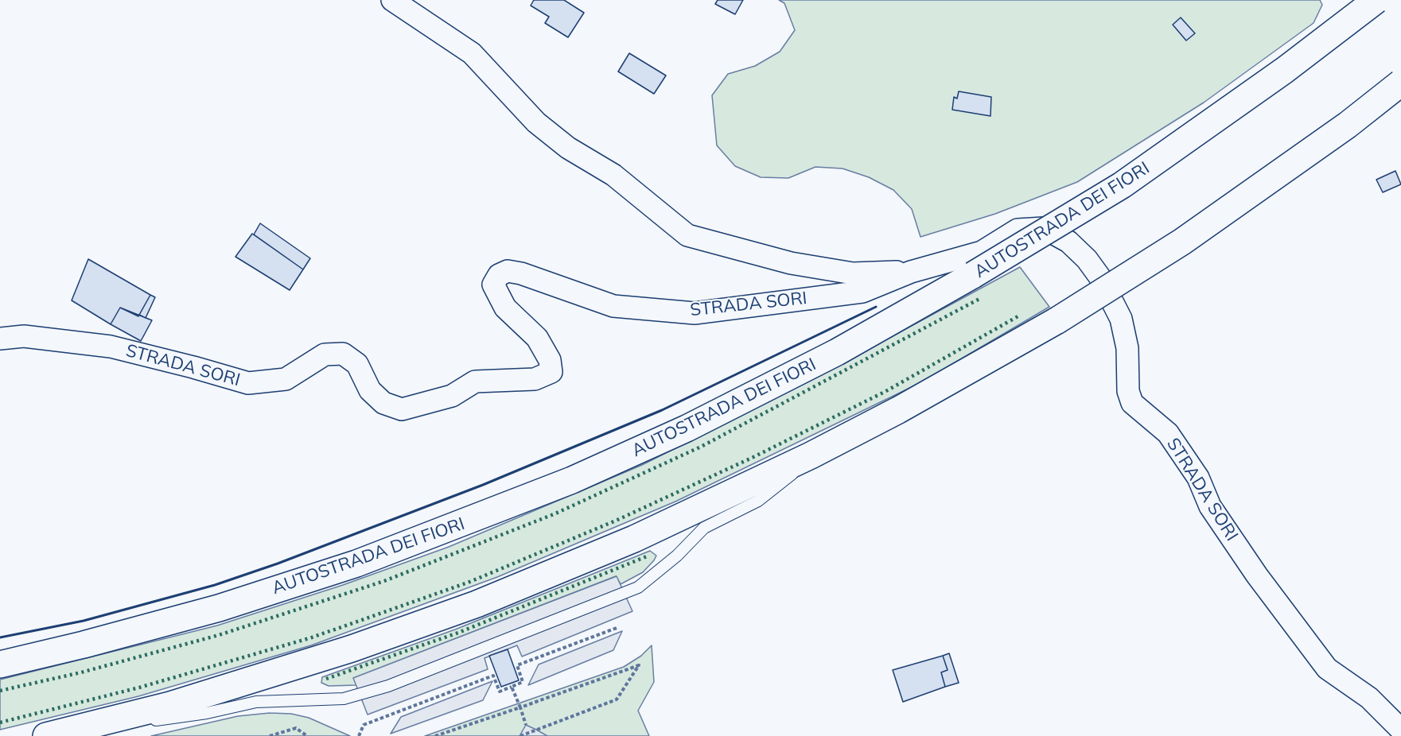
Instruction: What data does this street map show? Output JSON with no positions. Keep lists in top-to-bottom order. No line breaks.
{"streets":{"highway":["AUTOSTRADA DEI FIORI"],"street":["STRADA SORI"]}}
